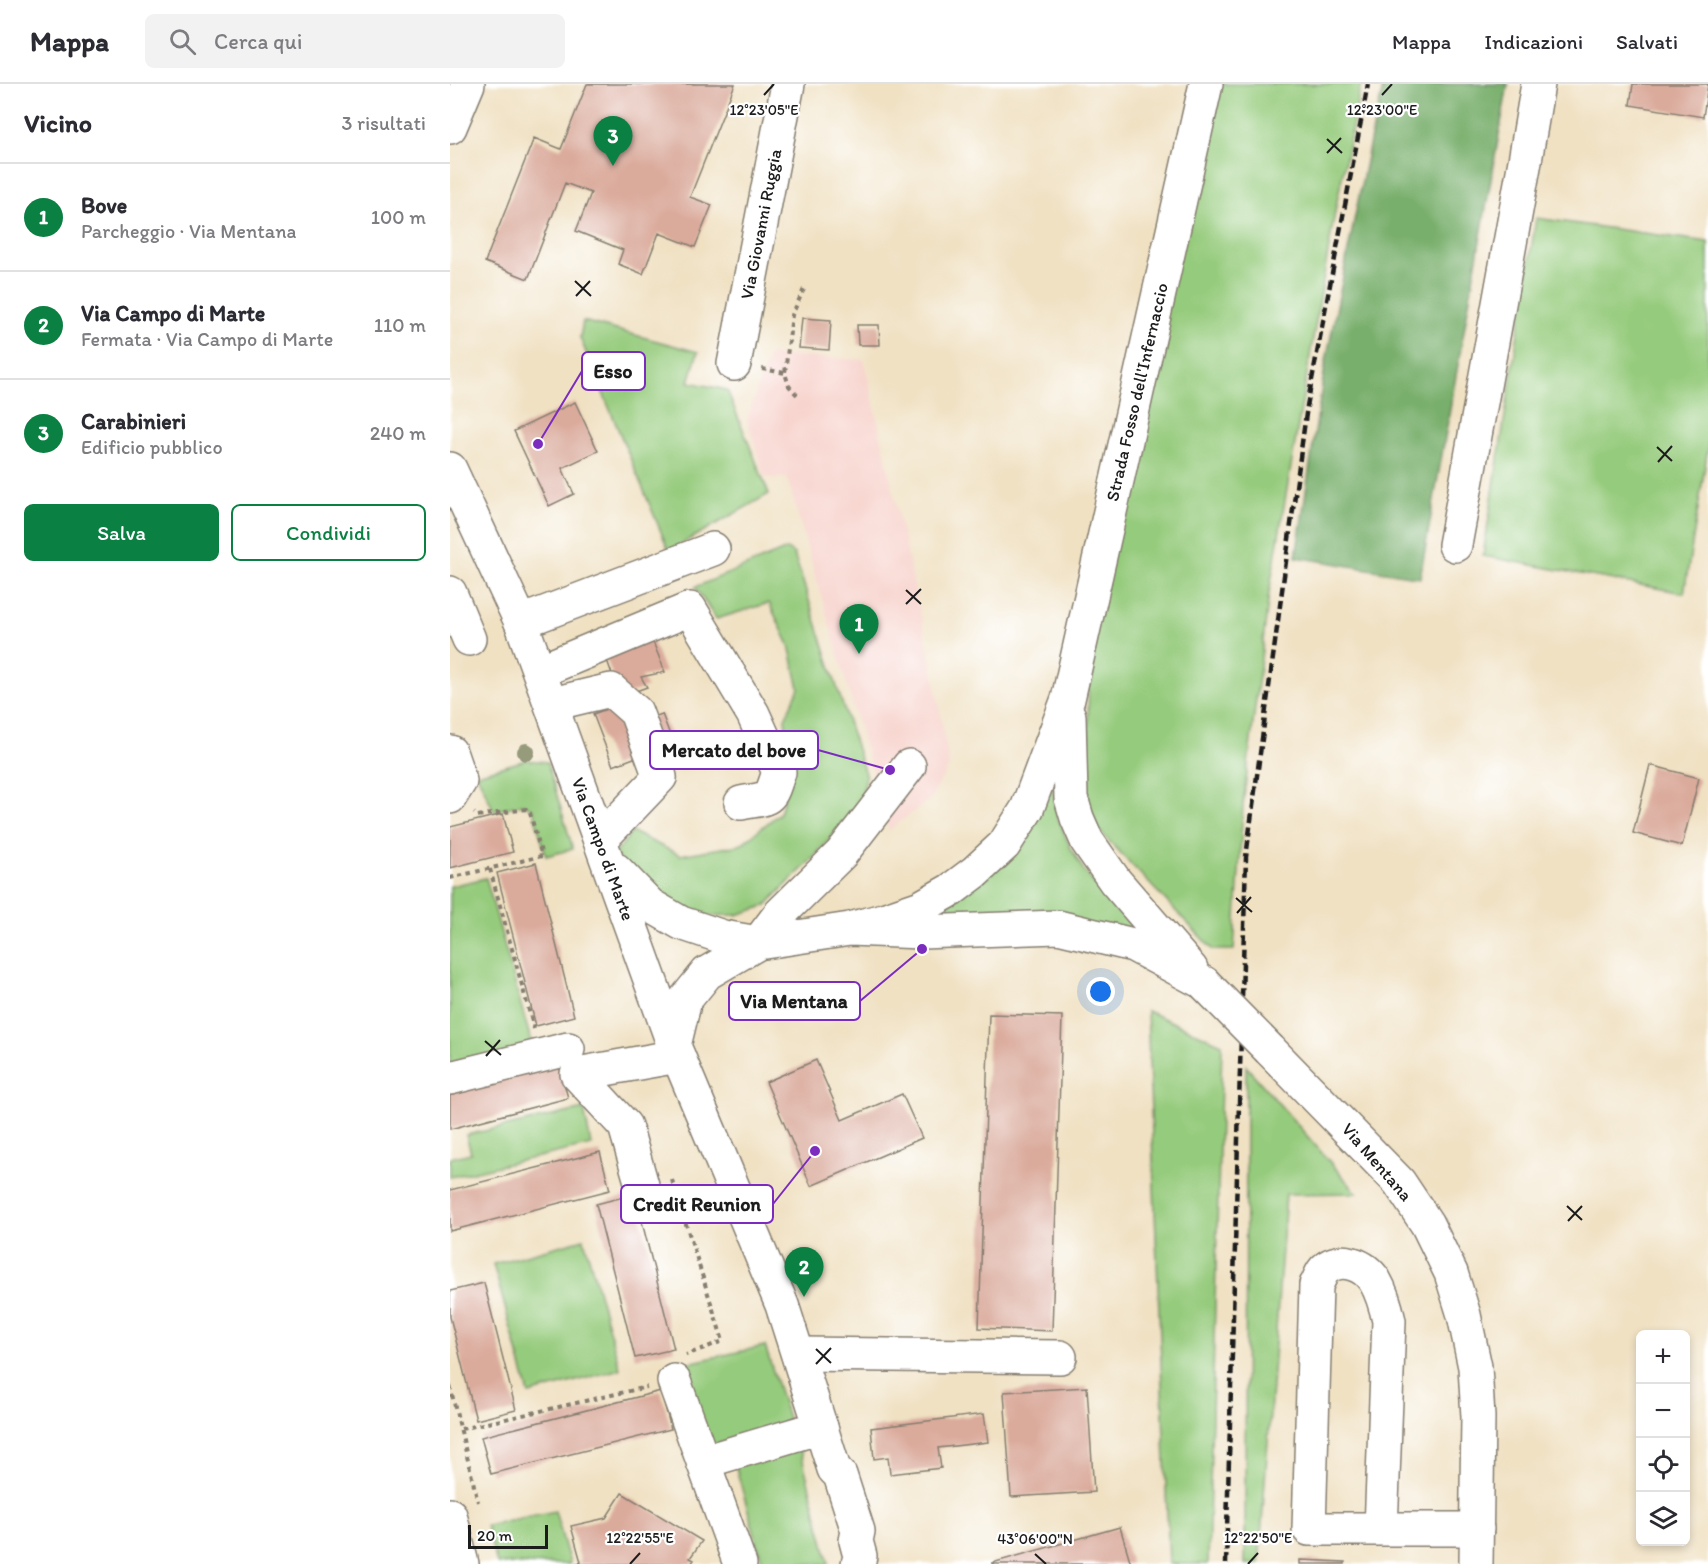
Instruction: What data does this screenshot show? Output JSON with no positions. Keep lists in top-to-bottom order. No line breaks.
{"streets":{"main road":["Via Giovanni Ruggia","Strada Fosso dell'Infernaccio","Via Campo di Marte","Via Mentana"]},"crossings":[["Strada Fosso dell'Infernaccio","Via Mentana"],["Via Campo di Marte","Via Mentana"]],"places":["Esso","Mercato del bove","Via Mentana","Credit Reunion"],"scale_bar":"20 m","page":{"header":"Mappa","search":"Cerca qui","nav":["Mappa","Indicazioni","Salvati"],"heading":["Vicino","3 risultati"],"pins":["3","1","2"],"list":[{"mark":"1","name":"Bove","note":"Parcheggio · Via Mentana","value":"100 m"},{"mark":"2","name":"Via Campo di Marte","note":"Fermata · Via Campo di Marte","value":"110 m"},{"mark":"3","name":"Carabinieri","note":"Edificio pubblico","value":"240 m"}],"buttons":["Salva","Condividi"],"map_buttons":["+","−"],"scale":"20 m"},"coordinates":["12°23'05\"E","12°23'00\"E","12°22'55\"E","12°22'50\"E","43°06'00\"N"]}
